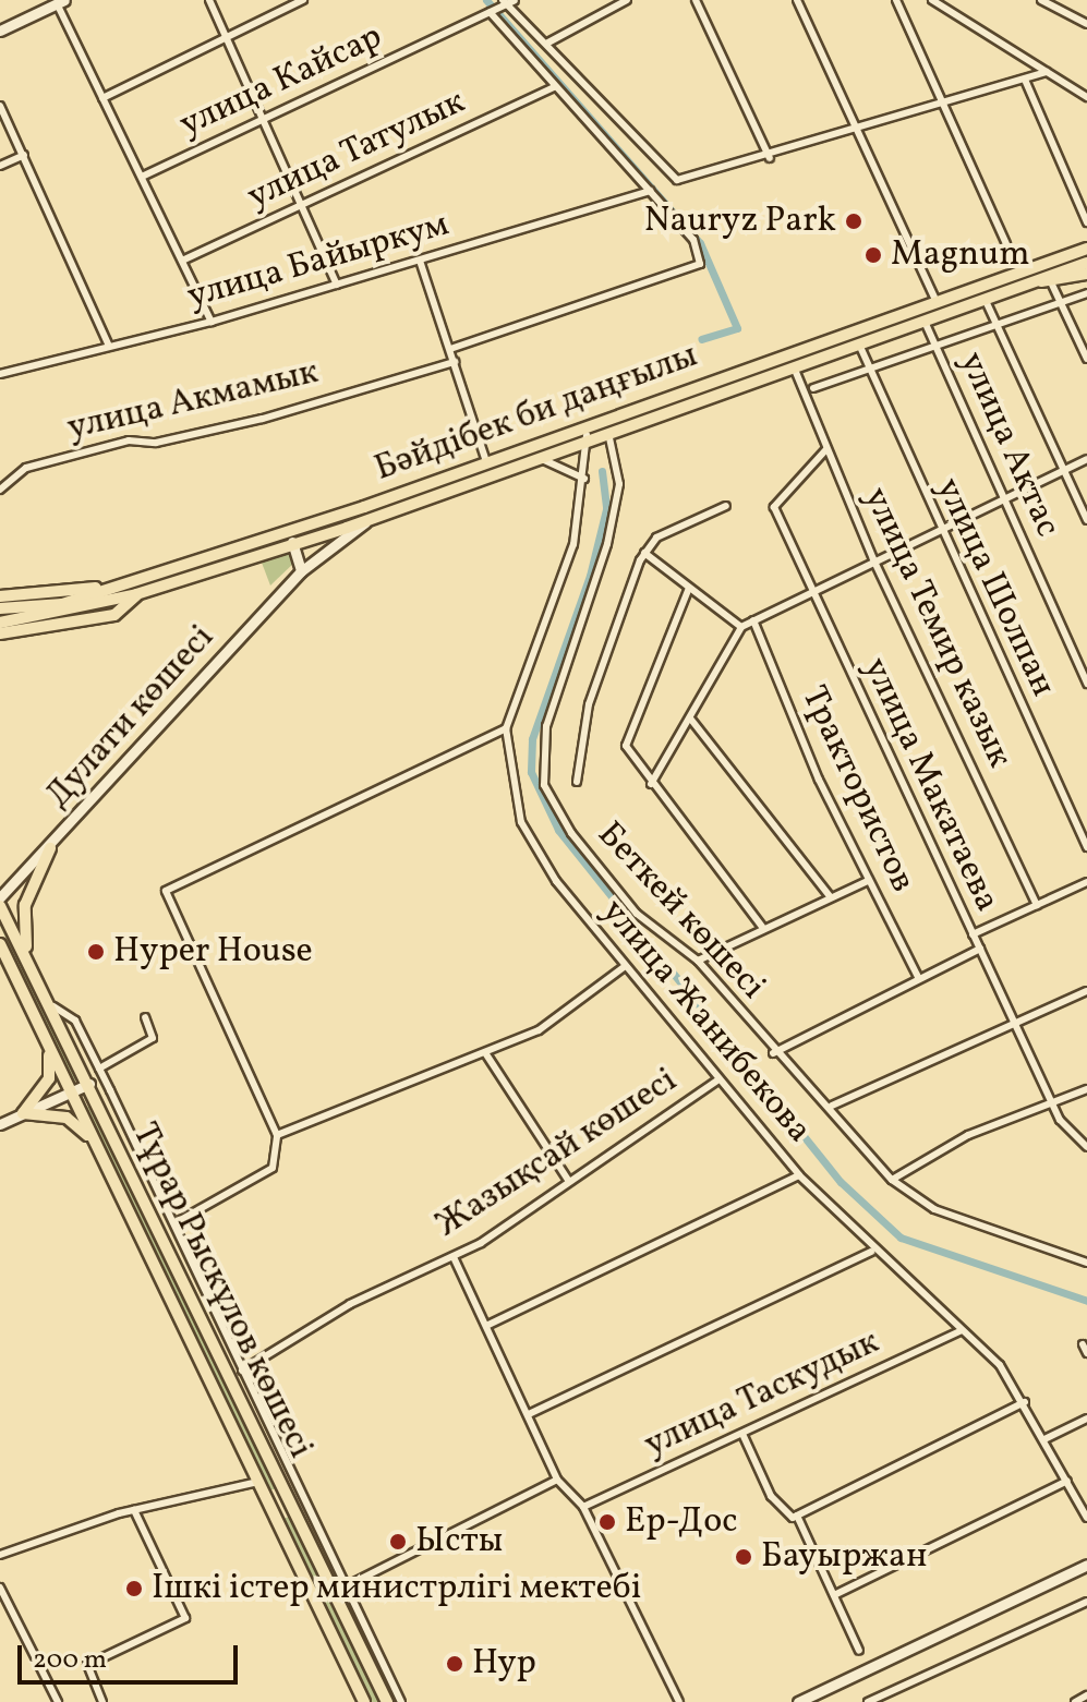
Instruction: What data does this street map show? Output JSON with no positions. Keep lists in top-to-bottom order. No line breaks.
{"streets":{"main road":["Бәйдібек би даңғылы","Дулати көшесі","Тұрар Рыскұлов көшесі"],"street":["улица Кайсар","улица Татулык","улица Байыркум","улица Акмамык","улица Актас","улица Шолпан","улица Темир казык","улица Макатаева","Трактористов","Беткей көшесі","улица Жанибекова","Жазықсай көшесі","улица Таскудык"]},"crossings":[["Бәйдібек би даңғылы","улица Актас"],["Бәйдібек би даңғылы","улица Шолпан"],["Бәйдібек би даңғылы","улица Темир казык"],["Бәйдібек би даңғылы","Дулати көшесі"],["Бәйдібек би даңғылы","Беткей көшесі"],["Бәйдібек би даңғылы","улица Жанибекова"],["улица Темир казык","улица Макатаева"],["улица Жанибекова","Жазықсай көшесі"],["улица Жанибекова","улица Таскудык"]],"places":["Nauryz Park","Magnum","Hyper House","Ер-Дос","Ысты","Бауыржан","Ішкі істер министрлігі мектебі","Нур"],"scale_bar":"200 m"}
